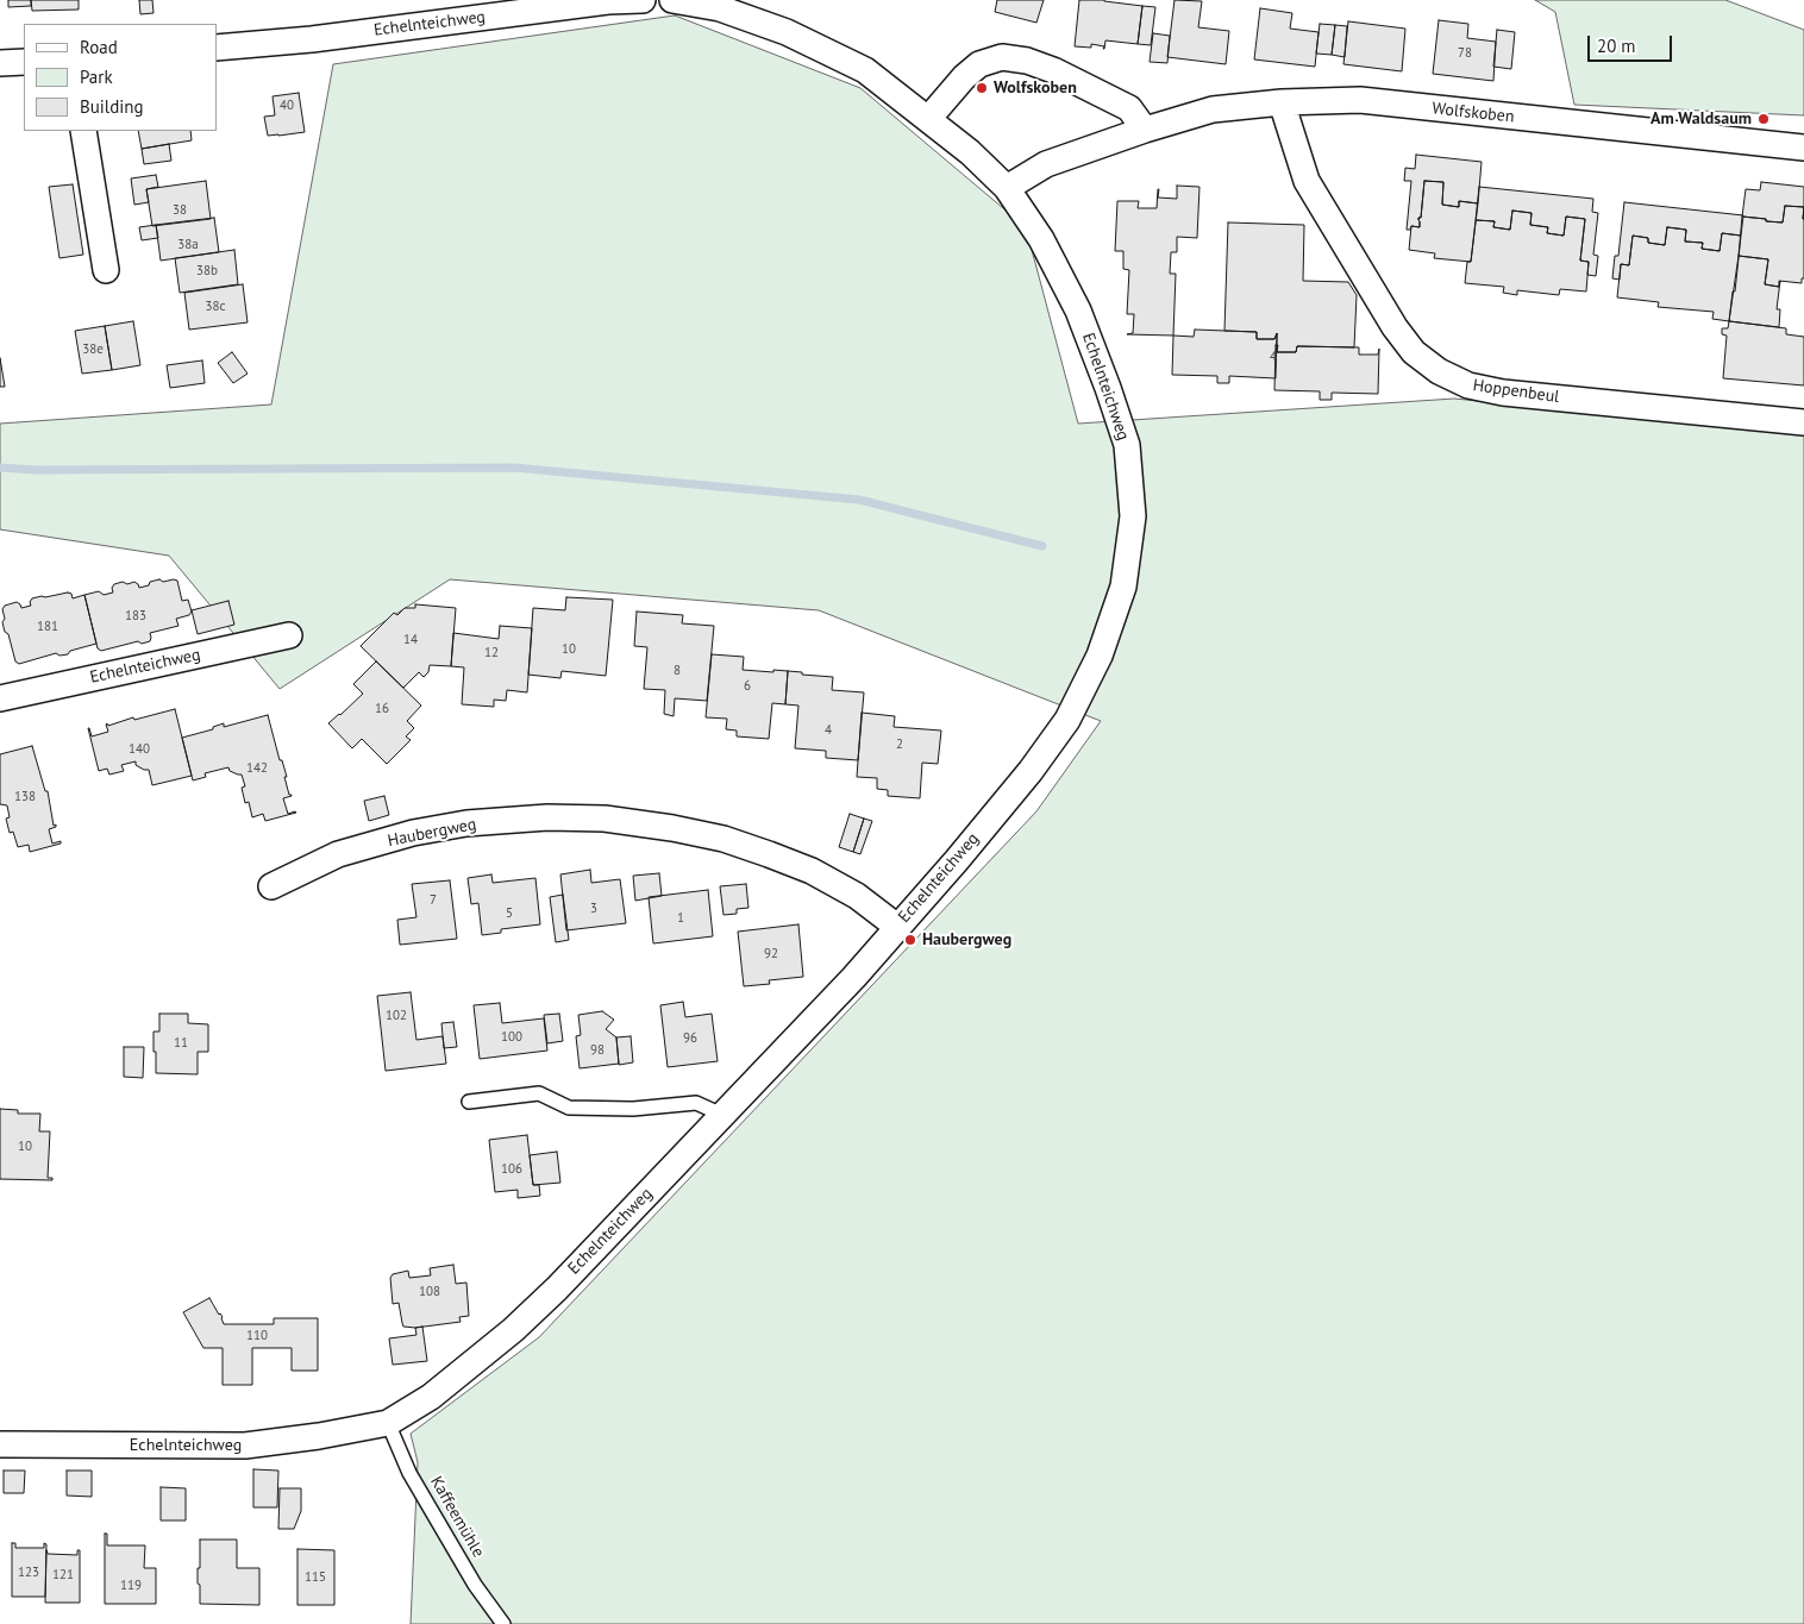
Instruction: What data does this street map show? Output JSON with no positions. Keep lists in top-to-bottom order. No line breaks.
{"streets":{"street":["Echelnteichweg","Wolfskoben","Hoppenbeul","Haubergweg"],"lane":["Kaffeemühle"]},"crossings":[["Echelnteichweg","Wolfskoben"],["Echelnteichweg","Haubergweg"],["Echelnteichweg","Kaffeemühle"],["Wolfskoben","Hoppenbeul"]],"places":["Wolfskoben","Am Waldsaum","Haubergweg"],"house_numbers":["78","40","38","38a","38b","38c","38e","4","183","181","14","10","12","8","6","16","4","2","140","142","138","7","3","5","1","92","102","100","96","11","98","10","106","108","110","123","121","115","119"],"legend":["Road","Park","Building"],"scale_bar":"20 m"}
